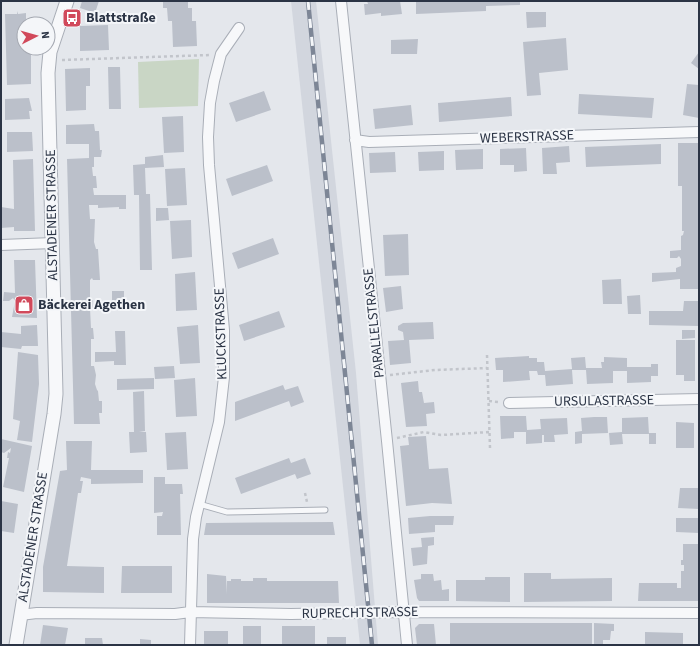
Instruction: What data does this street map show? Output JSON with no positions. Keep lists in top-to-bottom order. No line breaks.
{"streets":{"street":["WEBERSTRASSE","ALSTADENER STRASSE","PARALLELSTRASSE","KLUCKSTRASSE","URSULASTRASSE","RUPRECHTSTRASSE"]},"crossings":[["WEBERSTRASSE","PARALLELSTRASSE"],["ALSTADENER STRASSE","RUPRECHTSTRASSE"],["PARALLELSTRASSE","RUPRECHTSTRASSE"],["KLUCKSTRASSE","RUPRECHTSTRASSE"]],"places":{"bus stop":["Blattstraße"],"shop":["Bäckerei Agethen"]},"north":"right"}
